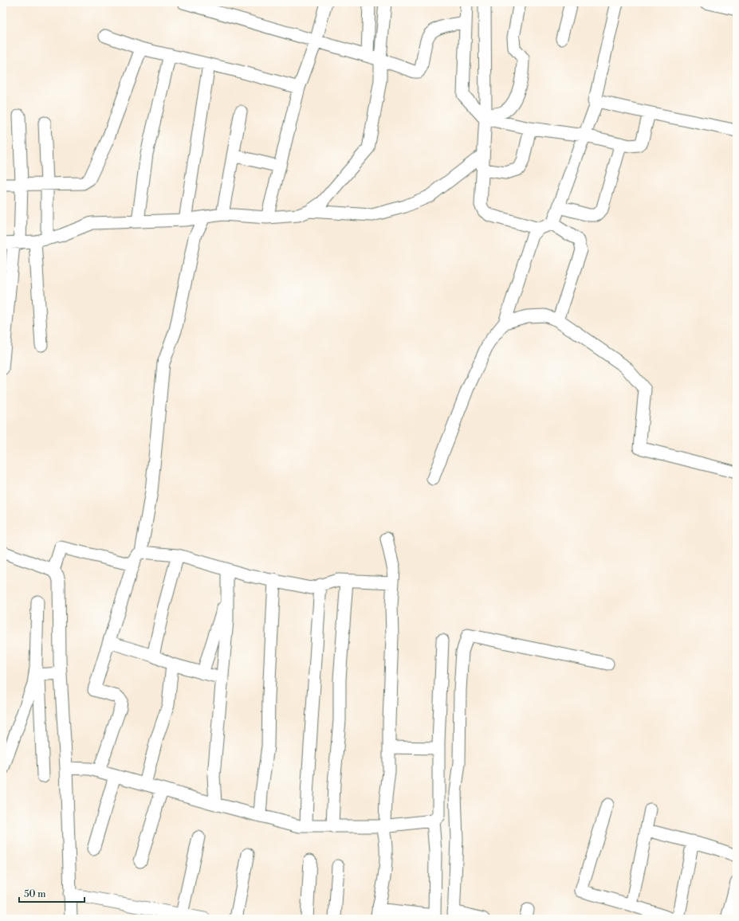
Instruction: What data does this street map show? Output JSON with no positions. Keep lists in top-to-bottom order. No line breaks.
{"scale_bar":"50 m"}
